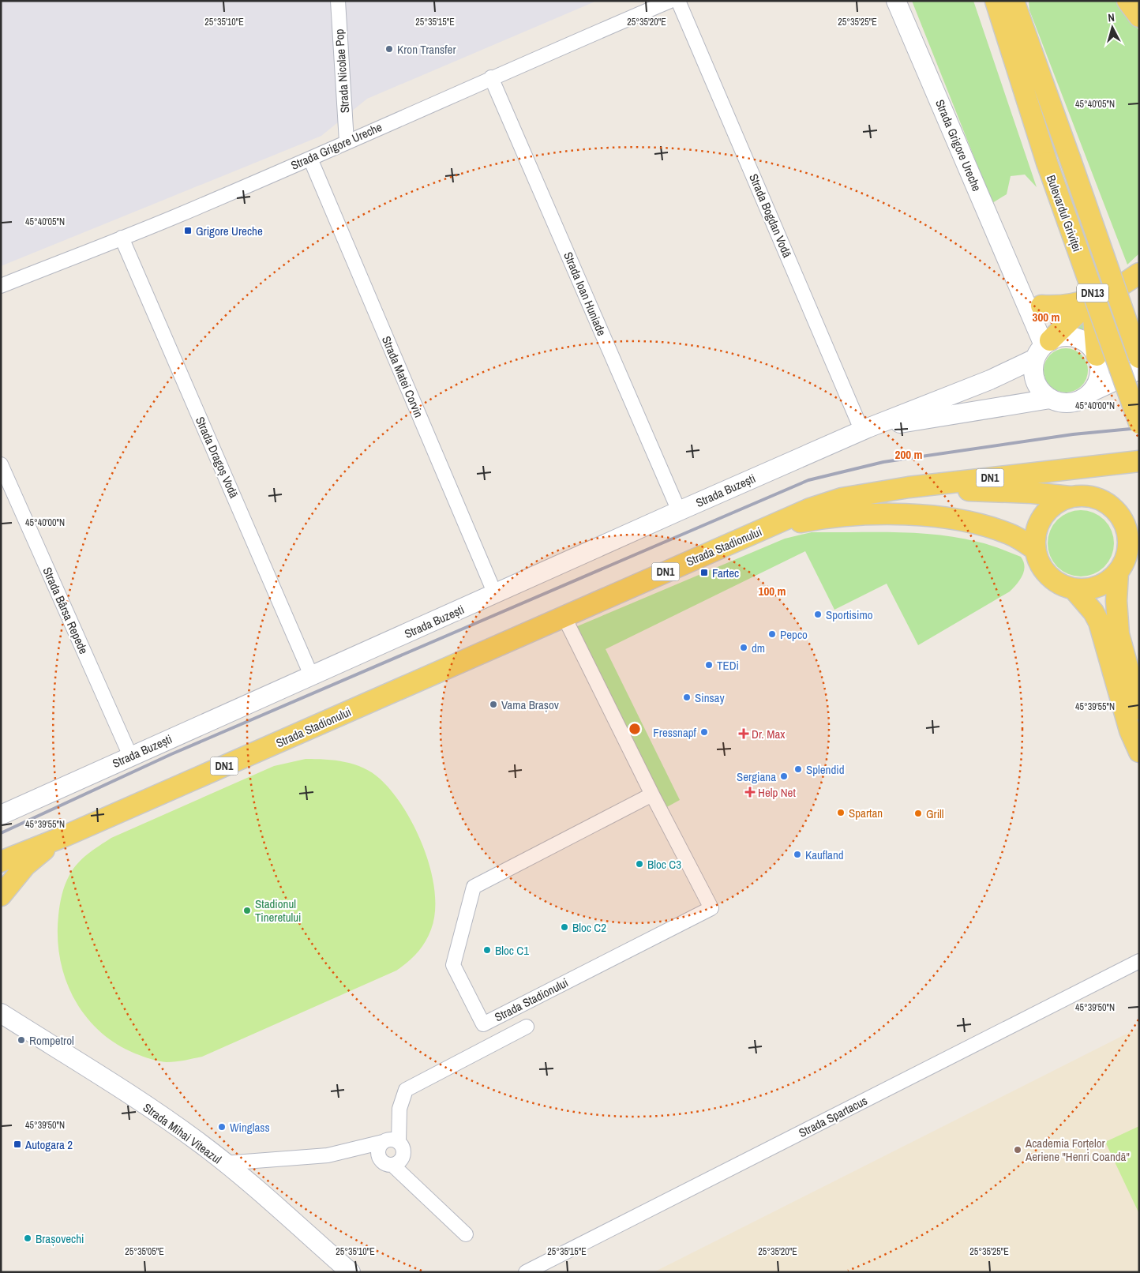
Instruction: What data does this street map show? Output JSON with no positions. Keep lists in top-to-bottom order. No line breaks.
{"streets":{"main road":["Strada Grigore Ureche","Bulevardul Griviței","DN13","DN1","Strada Buzești","Strada Stadionului","Strada Mihai Viteazul"],"street":["Strada Nicolae Pop","Strada Bogdan Vodă","Strada Ioan Huniade","Strada Matei Corvin","Strada Dragoș Vodă","Strada Bârsa Repede","Strada Spartacus"]},"crossings":[["Strada Nicolae Pop","Strada Grigore Ureche"],["Strada Grigore Ureche","Strada Ioan Huniade"],["Strada Grigore Ureche","Strada Matei Corvin"],["Strada Grigore Ureche","Strada Dragoș Vodă"],["Strada Grigore Ureche","Strada Buzești"],["Strada Bogdan Vodă","Strada Buzești"],["Strada Ioan Huniade","Strada Buzești"],["Strada Matei Corvin","Strada Buzești"],["Strada Dragoș Vodă","Strada Buzești"],["DN1","Strada Stadionului"],["Strada Buzești","Strada Bârsa Repede"]],"places":{"other":["Kron Transfer","Sportisimo","Pepco","dm","TEDi","Sinsay","Vama Brașov","Fressnapf","Splendid","Sergiana","Spartan","Grill","Kaufland","Bloc C3","Stadionul Tineretului","Bloc C2","Bloc C1","Rompetrol","Winglass","Academia Forțelor Aeriene \"Henri Coandă\"","Brașovechi"],"transit":["Grigore Ureche","Fartec","Autogara 2"],"health":["Dr. Max","Help Net"]},"north":"top","coordinates":["25°35'10\"E","25°35'15\"E","25°35'20\"E","25°35'25\"E","45°40'05\"N","45°40'00\"N","45°39'55\"N","45°39'50\"N","25°35'05\"E"],"rings":["300 m","200 m","100 m"]}
